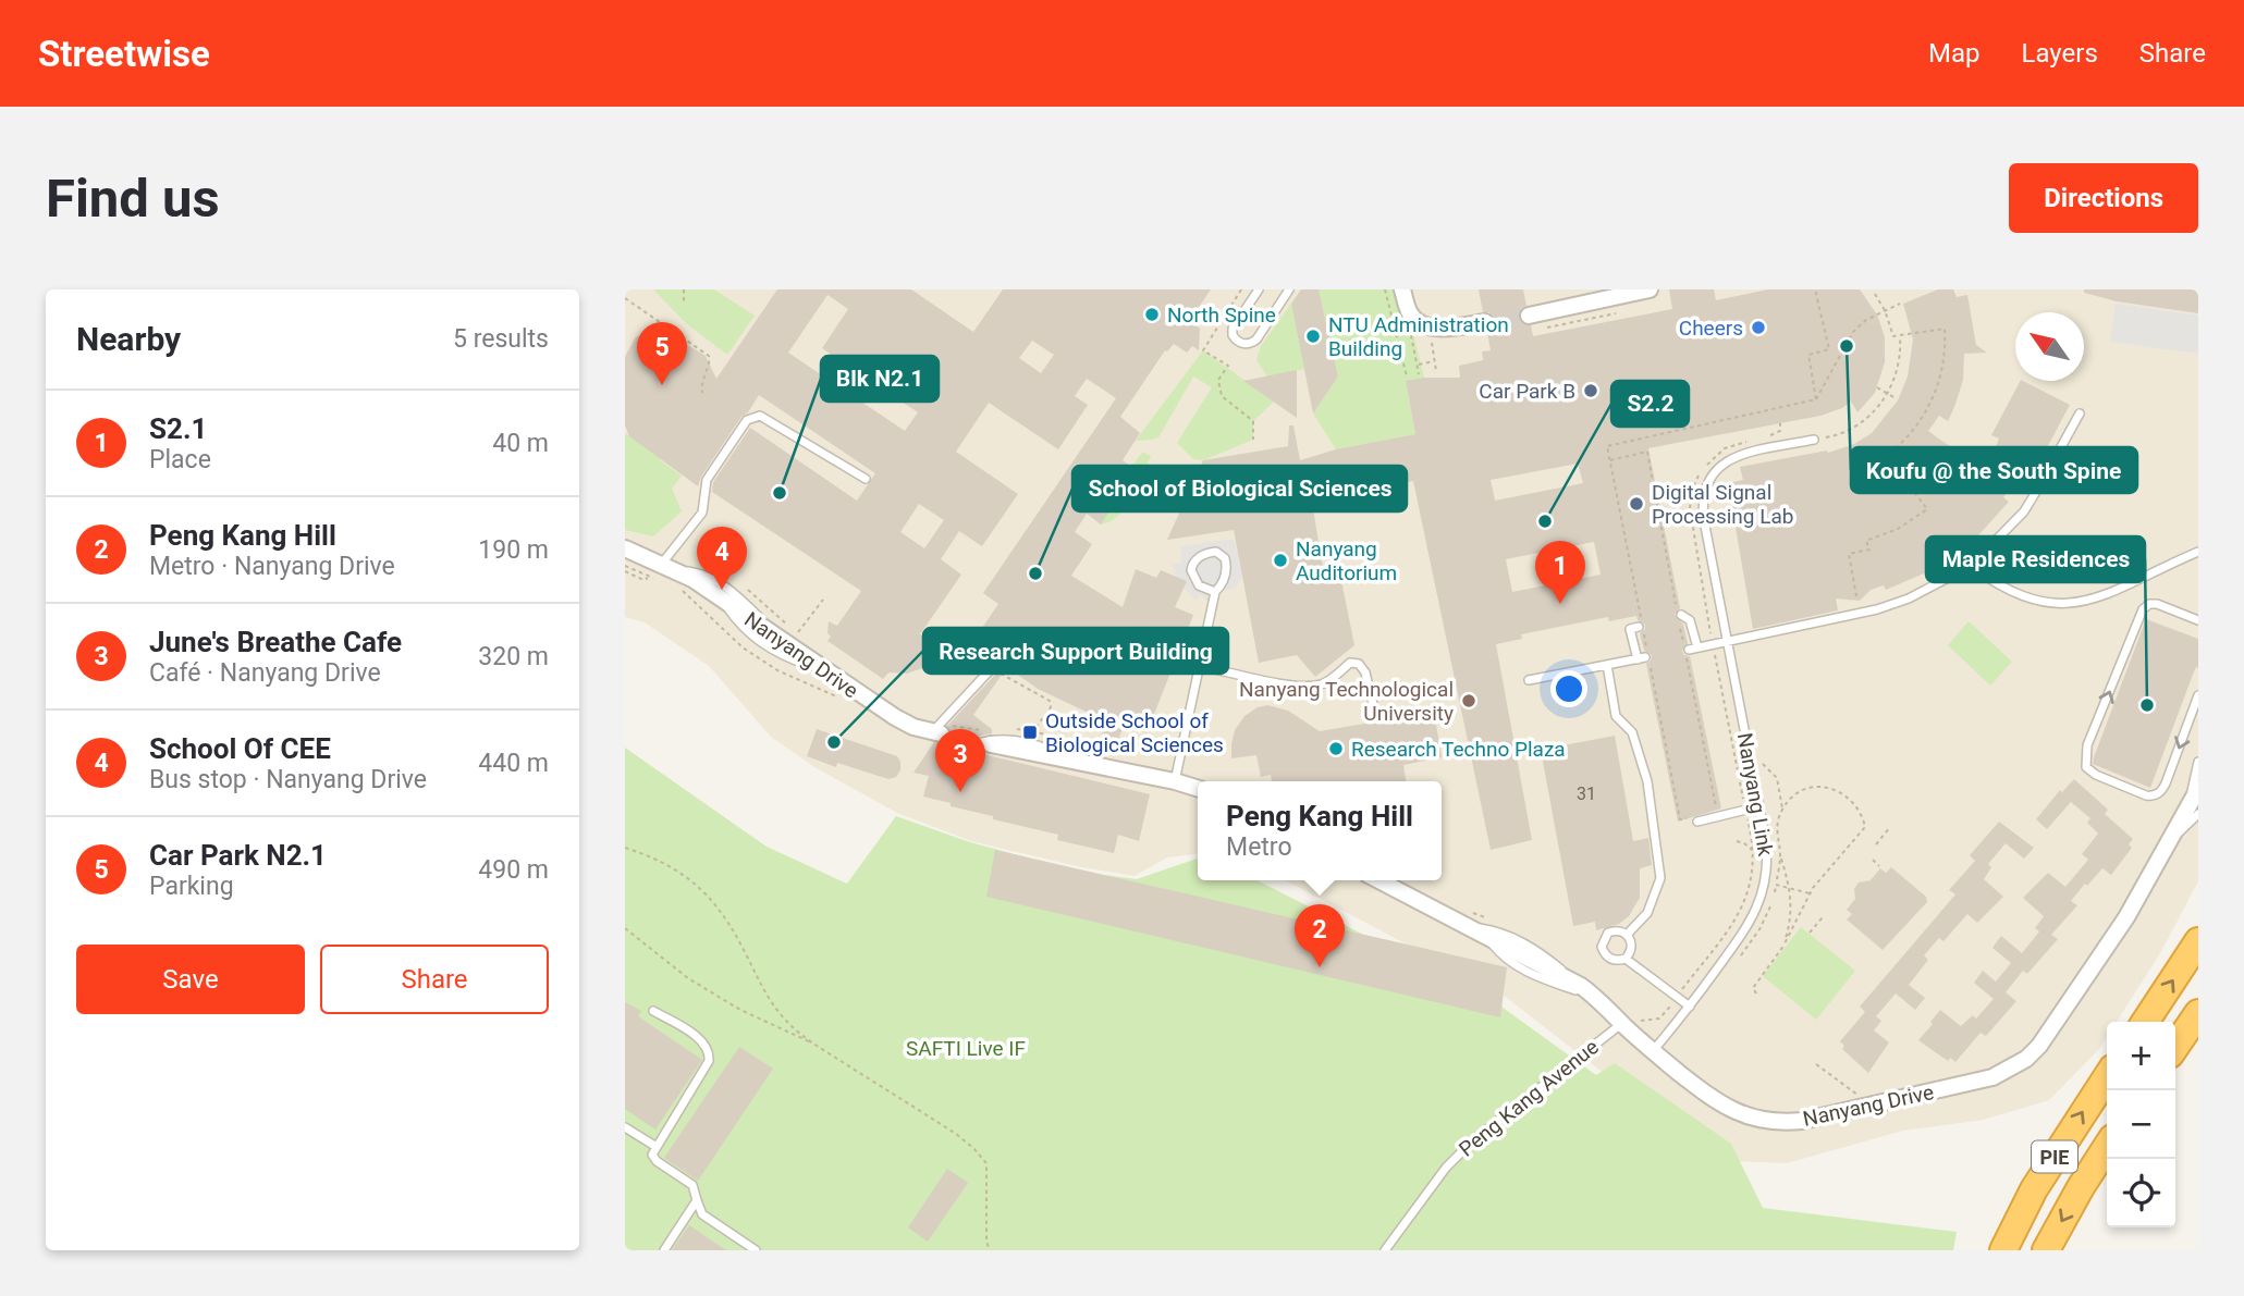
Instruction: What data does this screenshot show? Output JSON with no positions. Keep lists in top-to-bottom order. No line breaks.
{"streets":{"highway":["PIE"],"street":["Nanyang Drive"],"lane":["Nanyang Link","Peng Kang Avenue"]},"crossings":[["Nanyang Drive","Nanyang Link"],["Nanyang Drive","Peng Kang Avenue"]],"parks":["SAFTI Live IF"],"places":{"other":["North Spine","Cheers","NTU Administration Building","Koufu @ the South Spine","Car Park B","Blk N2.1","Digital Signal Processing Lab","S2.2","Nanyang Auditorium","School of Biological Sciences","Nanyang Technological University","Maple Residences","Research Support Building","Research Techno Plaza"],"transit":["Outside School of Biological Sciences"]},"house_numbers":["31"],"north":"top left","page":{"header":"Streetwise","nav":["Map","Layers","Share"],"buttons":["Directions",["Save","Share"]],"title":"Find us","heading":["Nearby","5 results"],"pins":["5","4","1","3","2"],"list":[{"mark":"1","name":"S2.1","note":"Place","value":"40 m"},{"mark":"2","name":"Peng Kang Hill","note":"Metro · Nanyang Drive","value":"190 m"},{"mark":"3","name":"June's Breathe Cafe","note":"Café · Nanyang Drive","value":"320 m"},{"mark":"4","name":"School Of CEE","note":"Bus stop · Nanyang Drive","value":"440 m"},{"mark":"5","name":"Car Park N2.1","note":"Parking","value":"490 m"}],"popup":["Peng Kang Hill","Metro"],"map_buttons":["+","−"]}}
